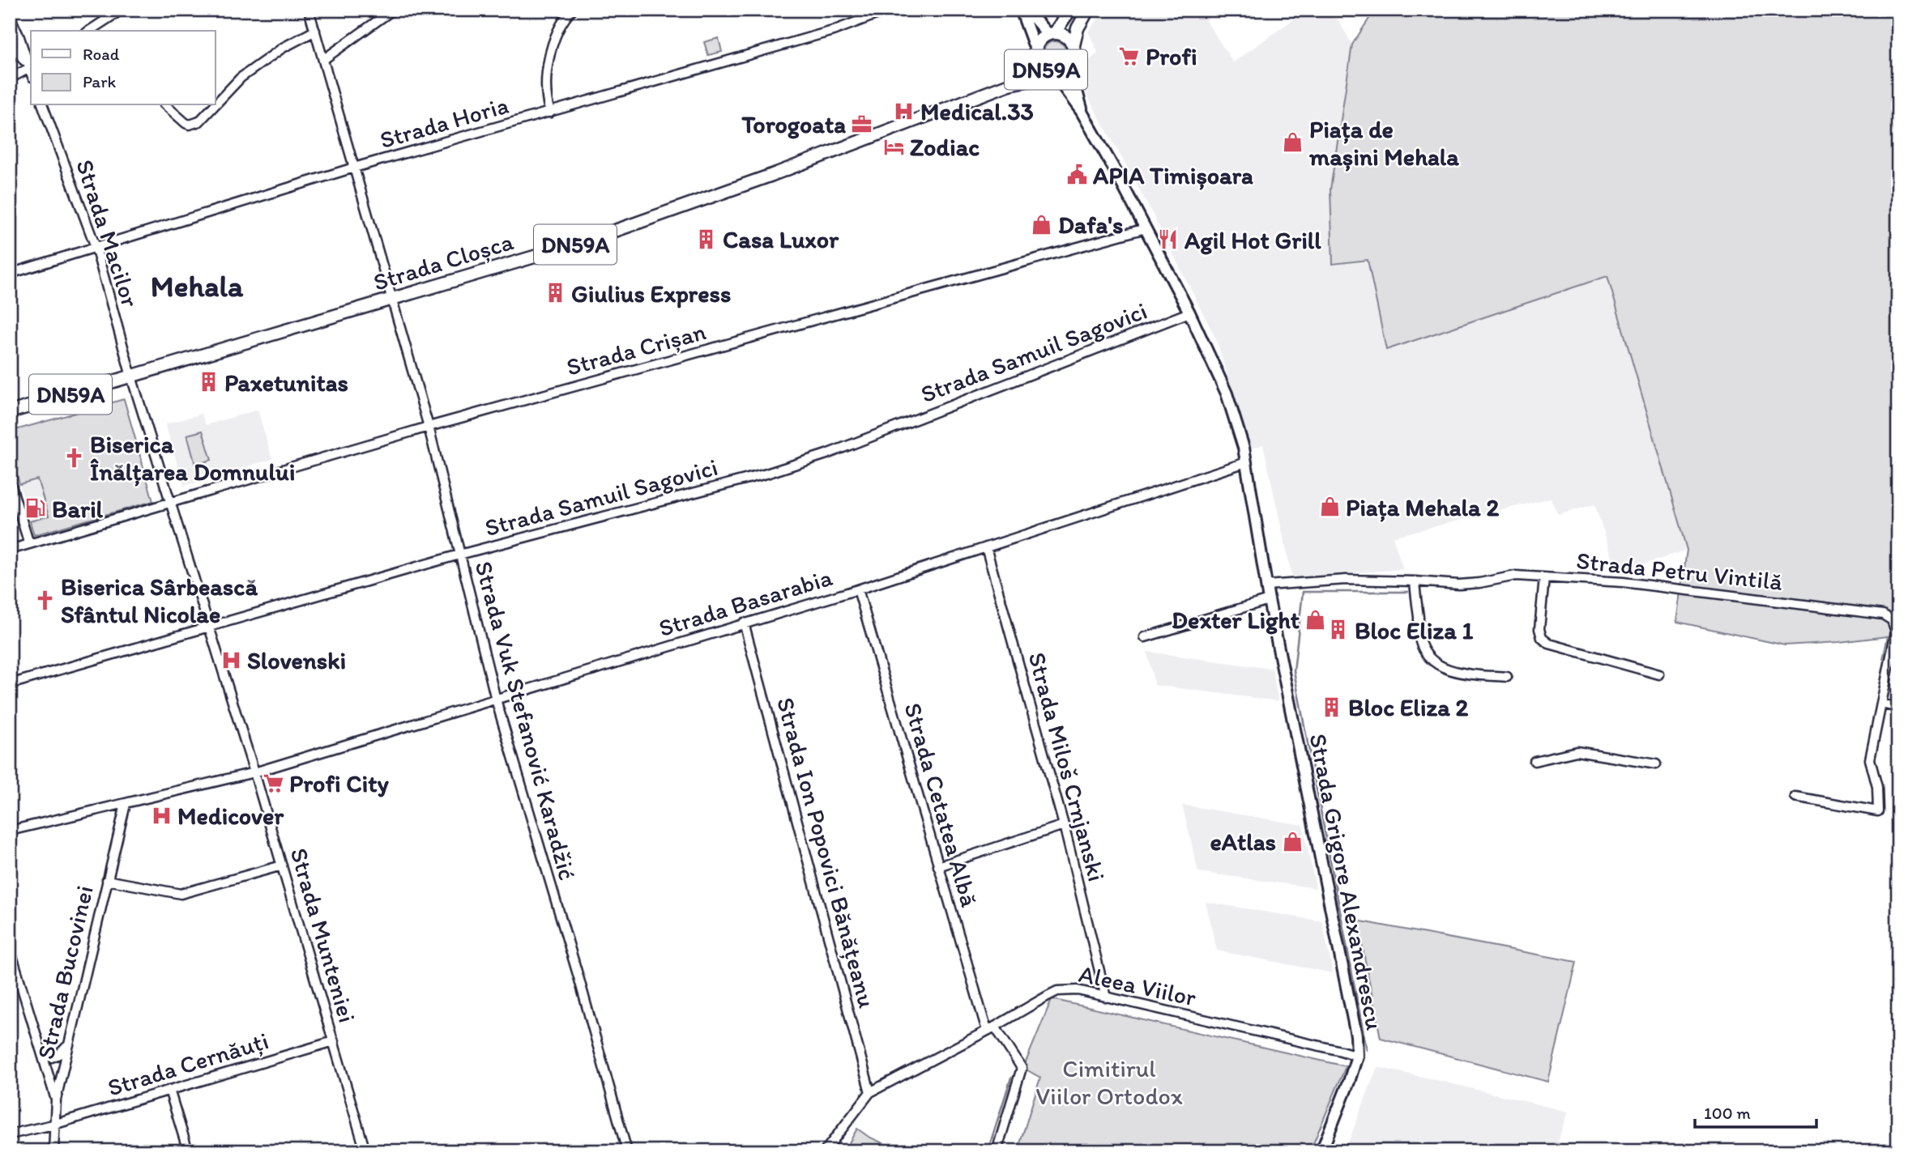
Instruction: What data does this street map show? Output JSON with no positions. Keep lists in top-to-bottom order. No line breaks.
{"streets":{"main road":["DN59A","Strada Cloșca"],"street":["Strada Horia","Strada Macilor","Strada Crișan","Strada Samuil Sagovici","Strada Petru Vintilă","Strada Basarabia","Strada Vuk Stefanović Karadžić","Strada Miloš Crnjanski","Strada Cetatea Albă","Strada Ion Popovici Bănățeanu","Strada Grigore Alexandrescu","Strada Munteniei","Strada Bucovinei","Aleea Viilor","Strada Cernăuți"]},"crossings":[["DN59A","Strada Cloșca"],["DN59A","Strada Grigore Alexandrescu"],["Strada Horia","Strada Macilor"],["Strada Horia","Strada Vuk Stefanović Karadžić"],["Strada Macilor","Strada Cloșca"],["Strada Macilor","Strada Crișan"],["Strada Macilor","Strada Munteniei"],["Strada Cloșca","Strada Vuk Stefanović Karadžić"],["Strada Cloșca","Strada Grigore Alexandrescu"],["Strada Crișan","Strada Vuk Stefanović Karadžić"],["Strada Crișan","Strada Grigore Alexandrescu"],["Strada Crișan","Strada Munteniei"],["Strada Samuil Sagovici","Strada Vuk Stefanović Karadžić"],["Strada Samuil Sagovici","Strada Grigore Alexandrescu"],["Strada Samuil Sagovici","Strada Munteniei"],["Strada Petru Vintilă","Strada Grigore Alexandrescu"],["Strada Basarabia","Strada Vuk Stefanović Karadžić"],["Strada Basarabia","Strada Miloš Crnjanski"],["Strada Basarabia","Strada Cetatea Albă"],["Strada Basarabia","Strada Ion Popovici Bănățeanu"],["Strada Basarabia","Strada Grigore Alexandrescu"],["Strada Basarabia","Strada Munteniei"],["Strada Basarabia","Strada Bucovinei"],["Strada Miloš Crnjanski","Aleea Viilor"],["Strada Cetatea Albă","Aleea Viilor"],["Strada Ion Popovici Bănățeanu","Aleea Viilor"],["Strada Grigore Alexandrescu","Aleea Viilor"],["Strada Munteniei","Strada Cernăuți"],["Strada Bucovinei","Strada Cernăuți"]],"districts":["Mehala"],"parks":["Cimitirul Viilor Ortodox"],"places":{"supermarket":["Profi","Profi City"],"hospital":["Medical.33","Slovenski","Medicover"],"office":["Torogoata"],"shop":["Piața de mașini Mehala","Dafa's","Piața Mehala 2","Dexter Light","eAtlas"],"hotel":["Zodiac"],"public building":["APIA Timișoara"],"building":["Casa Luxor","Giulius Express","Paxetunitas","Bloc Eliza 1","Bloc Eliza 2"],"restaurant":["Agil Hot Grill"],"church":["Biserica Înălțarea Domnului","Biserica Sârbească Sfântul Nicolae"],"fuel station":["Baril"]},"legend":["Road","Park"],"scale_bar":"100 m"}
